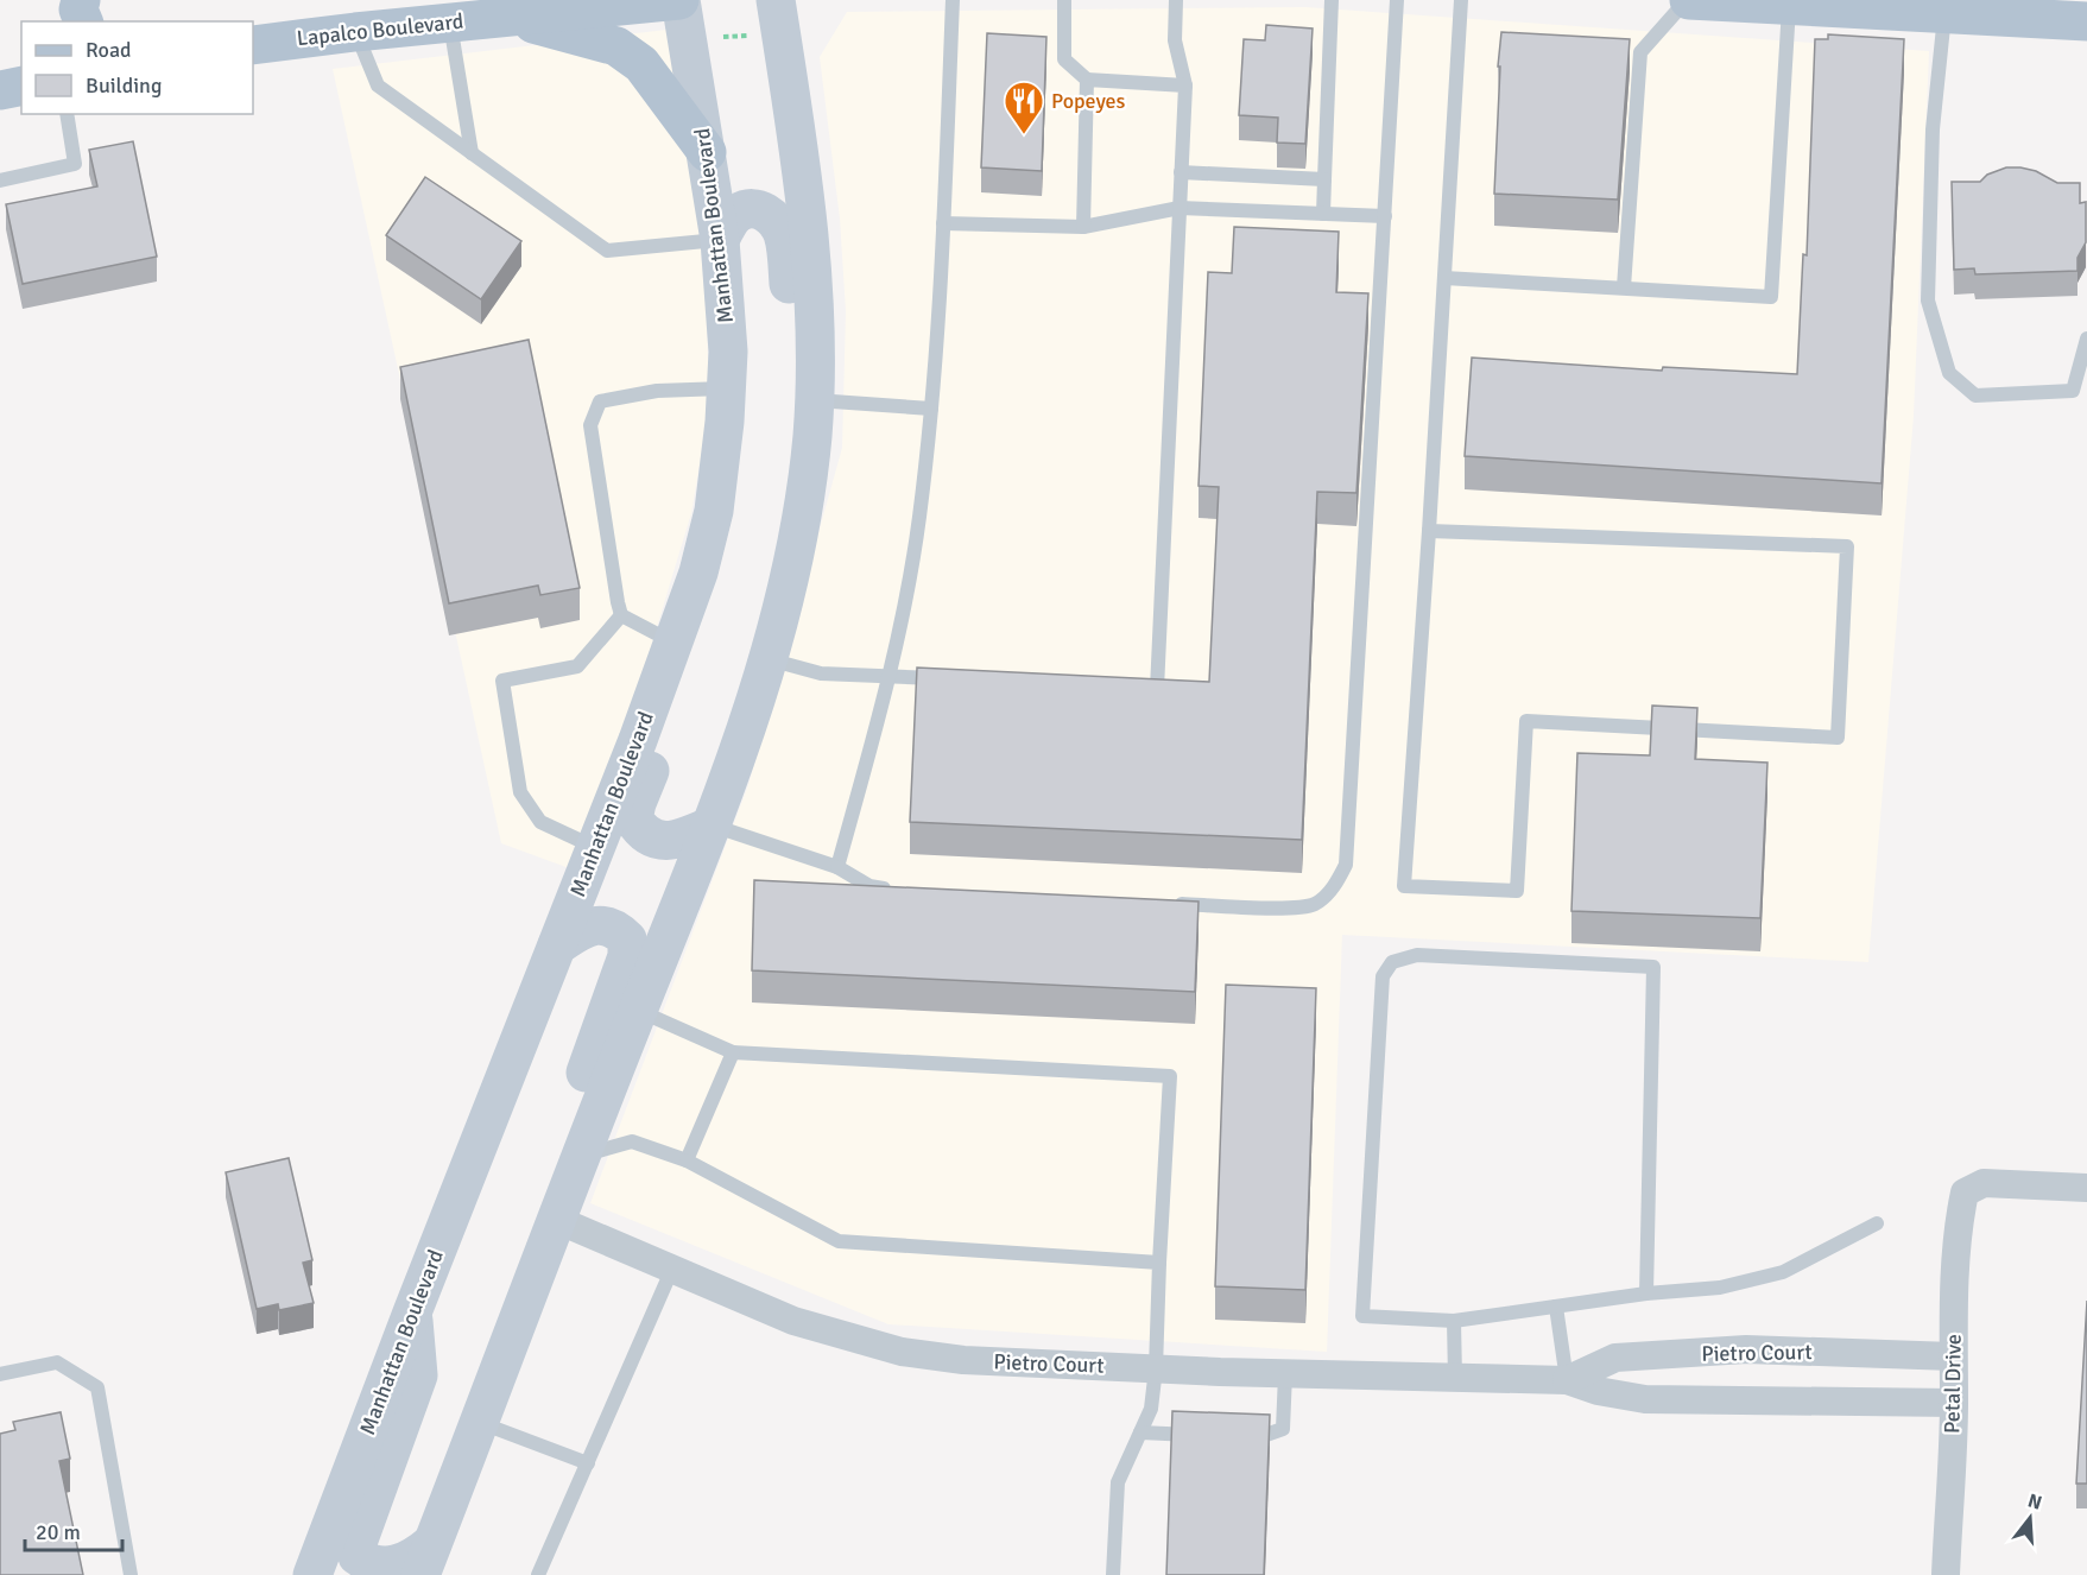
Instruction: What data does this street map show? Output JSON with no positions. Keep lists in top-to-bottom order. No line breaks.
{"streets":{"main road":["Lapalco Boulevard"],"street":["Manhattan Boulevard","Pietro Court","Petal Drive"]},"crossings":[["Lapalco Boulevard","Manhattan Boulevard"],["Pietro Court","Petal Drive"]],"places":{"restaurant":["Popeyes"]},"legend":["Road","Building"],"scale_bar":"20 m","north":"top"}
